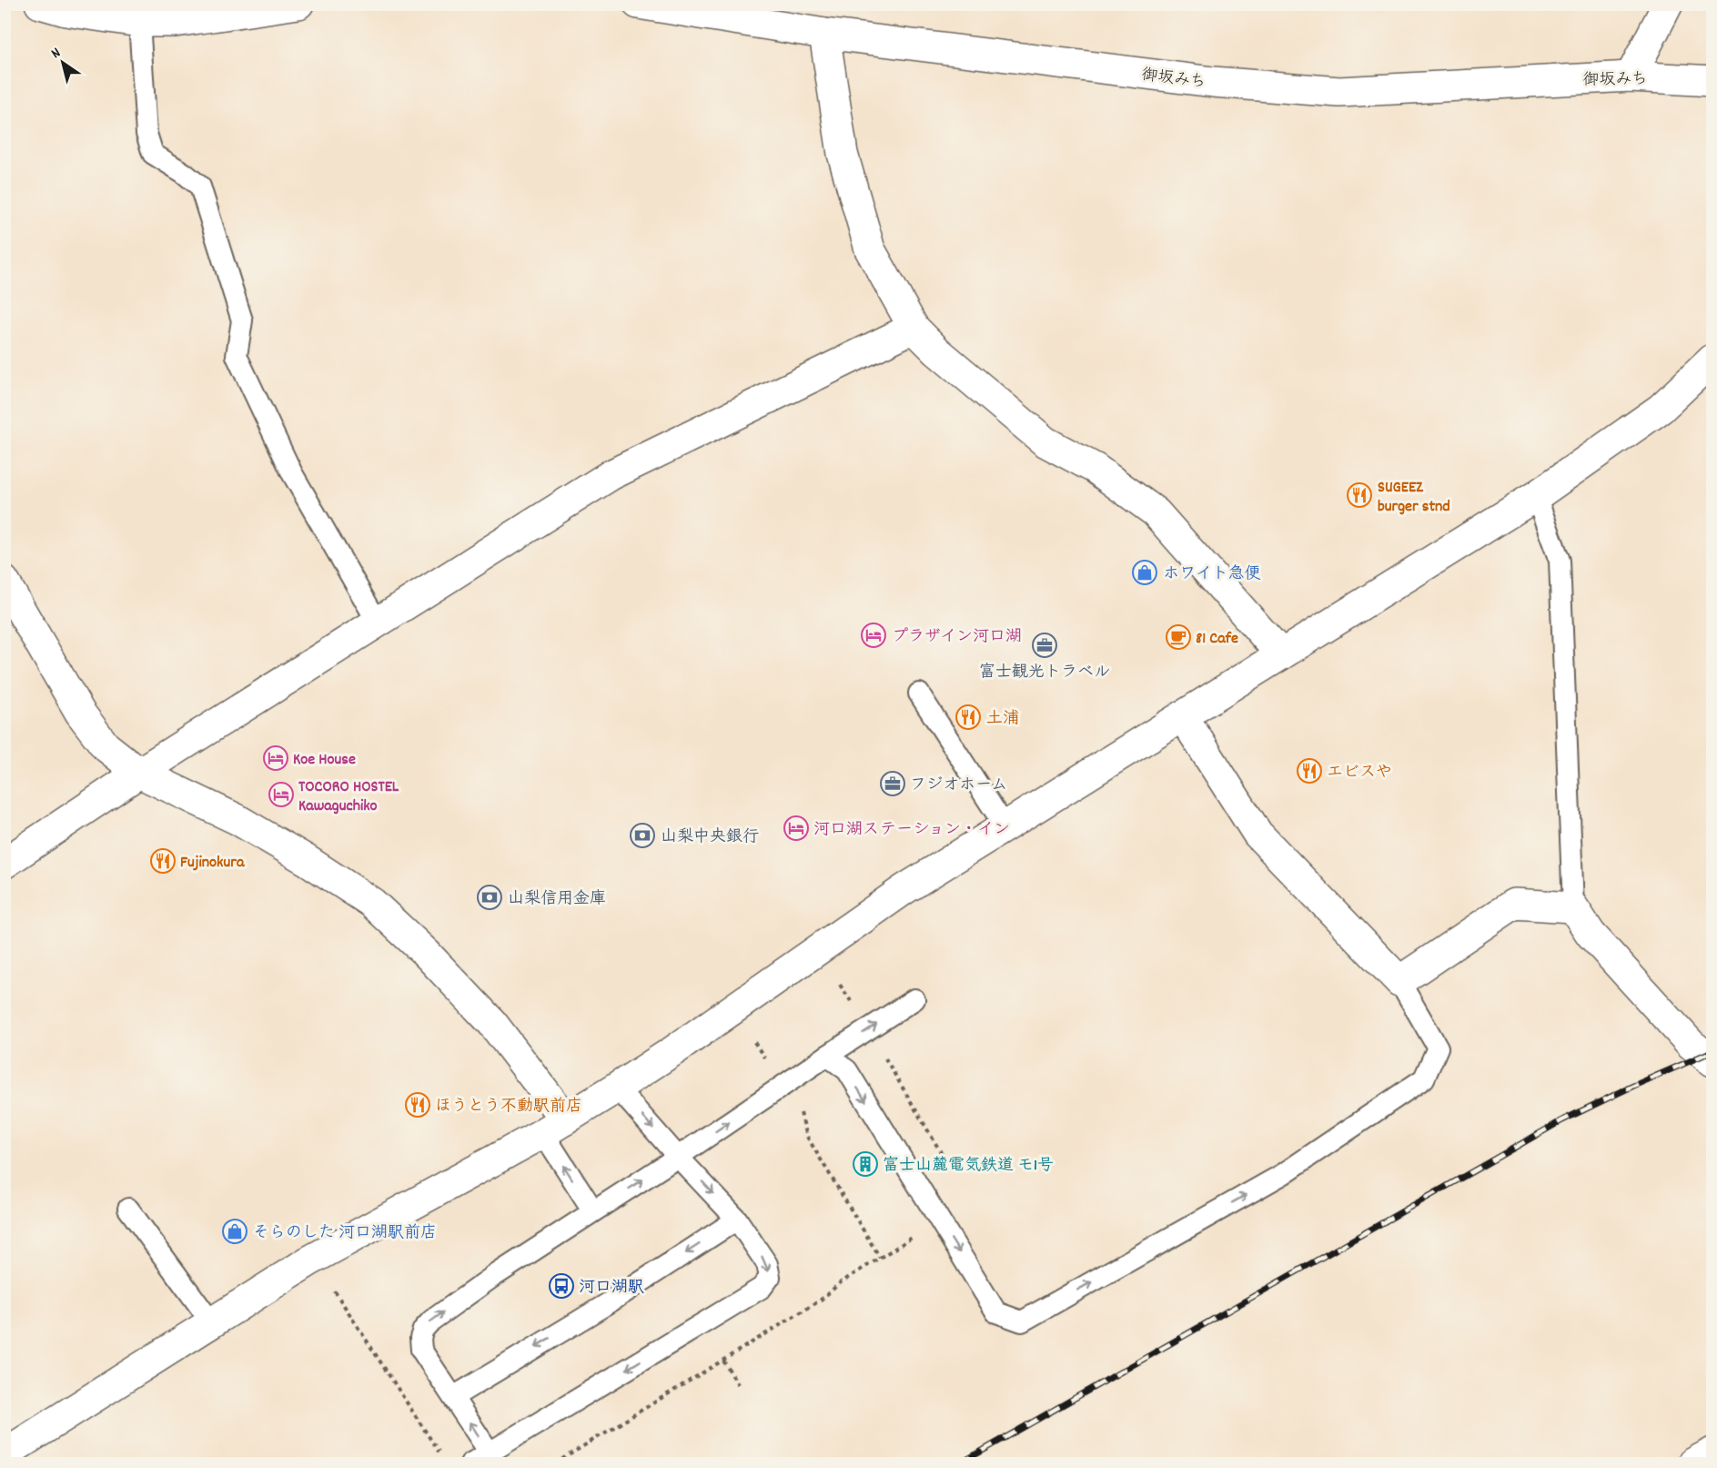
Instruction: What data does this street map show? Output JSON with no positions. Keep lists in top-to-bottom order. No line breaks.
{"streets":{"main road":["御坂みち"]},"places":{"restaurant":["SUGEEZ burger stnd","土浦","エビスや","Fujinokura","ほうとう不動駅前店"],"shop":["ホワイト急便","そらのした 河口湖駅前店"],"hotel":["プラザイン河口湖","Koe House","TOCORO HOSTEL Kawaguchiko","河口湖ステーション・イン"],"cafe":["81 Cafe"],"office":["富士観光トラベル","フジオホーム"],"bank":["山梨中央銀行","山梨信用金庫"],"building":["富士山麓電気鉄道 モ1号"],"bus stop":["河口湖駅"]},"north":"top left"}
